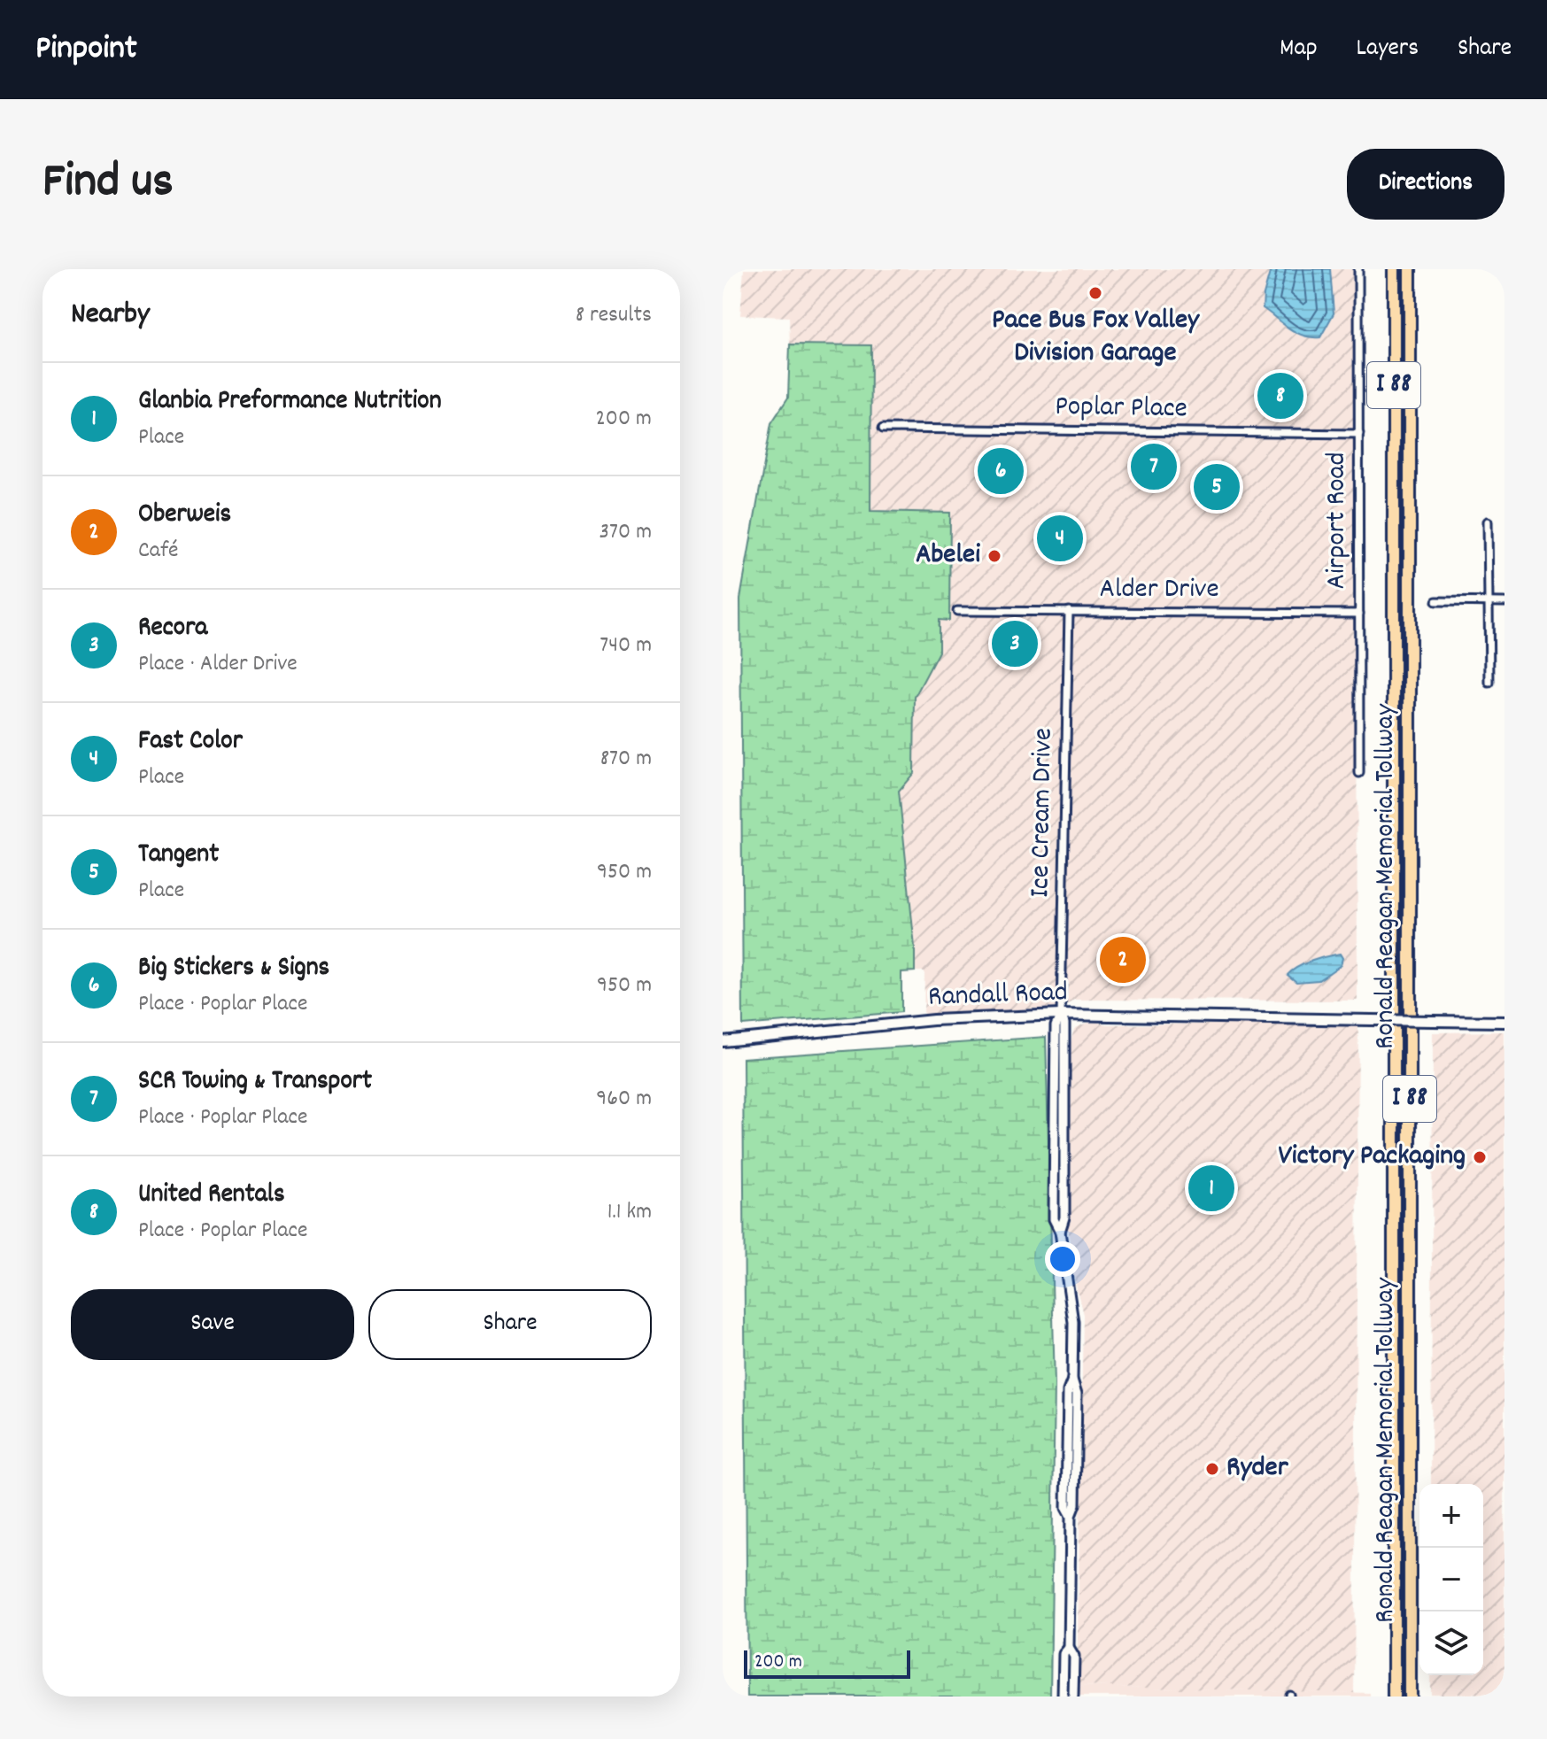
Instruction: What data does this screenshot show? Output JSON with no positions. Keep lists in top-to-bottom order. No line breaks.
{"streets":{"highway":["I 88","Ronald Reagan Memorial Tollway"],"main road":["Randall Road"],"street":["Poplar Place","Airport Road","Alder Drive","Ice Cream Drive"]},"crossings":[["Poplar Place","Airport Road"],["Airport Road","Alder Drive"],["Alder Drive","Ice Cream Drive"],["Ice Cream Drive","Randall Road"]],"places":["Pace Bus Fox Valley Division Garage","Abelei","Victory Packaging","Ryder"],"scale_bar":"200 m","page":{"header":"Pinpoint","nav":["Map","Layers","Share"],"title":"Find us","buttons":["Directions",["Save","Share"]],"heading":["Nearby","8 results"],"list":[{"mark":"1","name":"Glanbia Preformance Nutrition","note":"Place","value":"200 m"},{"mark":"2","name":"Oberweis","note":"Café","value":"370 m"},{"mark":"3","name":"Recora","note":"Place · Alder Drive","value":"740 m"},{"mark":"4","name":"Fast Color","note":"Place","value":"870 m"},{"mark":"5","name":"Tangent","note":"Place","value":"950 m"},{"mark":"6","name":"Big Stickers & Signs","note":"Place · Poplar Place","value":"950 m"},{"mark":"7","name":"SCR Towing & Transport","note":"Place · Poplar Place","value":"960 m"},{"mark":"8","name":"United Rentals","note":"Place · Poplar Place","value":"1.1 km"}],"pins":["8","7","6","5","4","3","2","1"],"map_buttons":["+","−"],"scale":"200 m"}}
